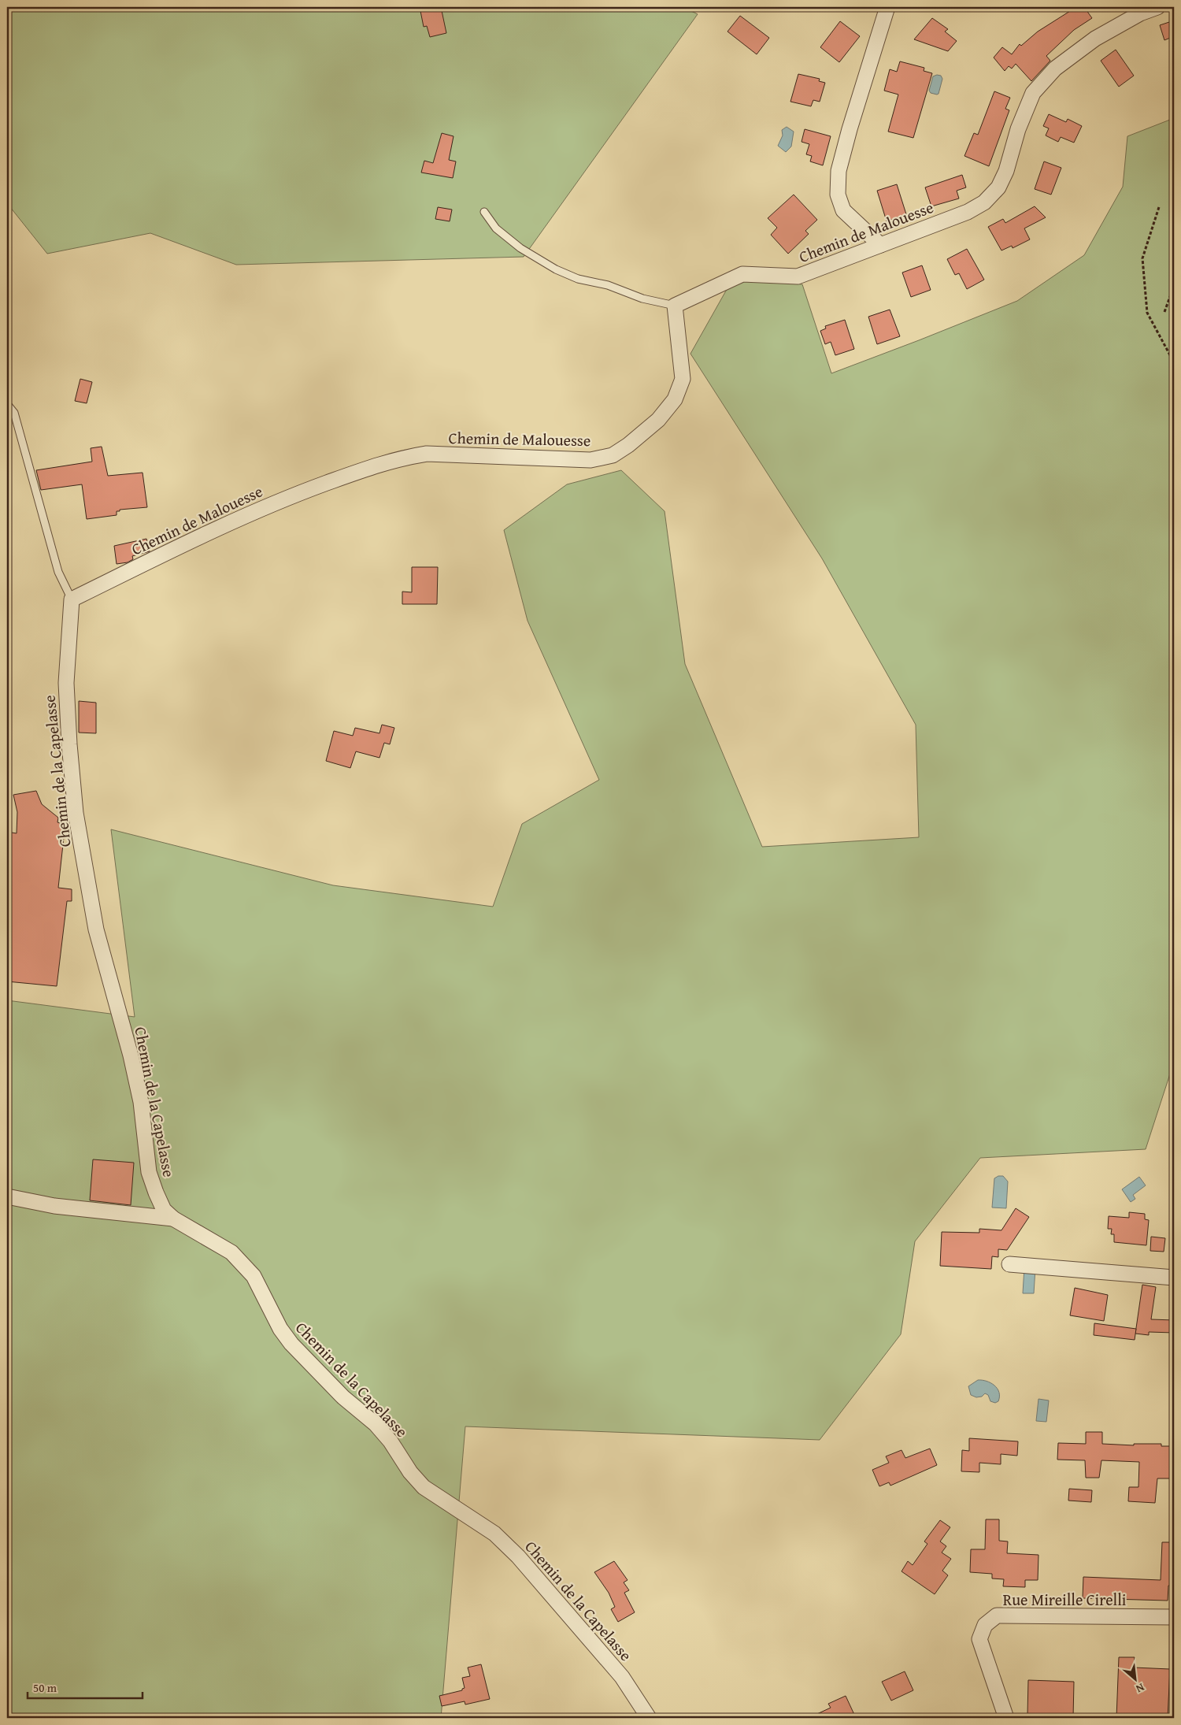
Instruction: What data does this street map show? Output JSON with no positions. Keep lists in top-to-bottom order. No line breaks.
{"streets":{"street":["Chemin de Malouesse","Chemin de la Capelasse","Rue Mireille Cirelli"]},"crossings":[["Chemin de Malouesse","Chemin de la Capelasse"]],"scale_bar":"50 m","north":"bottom right"}
